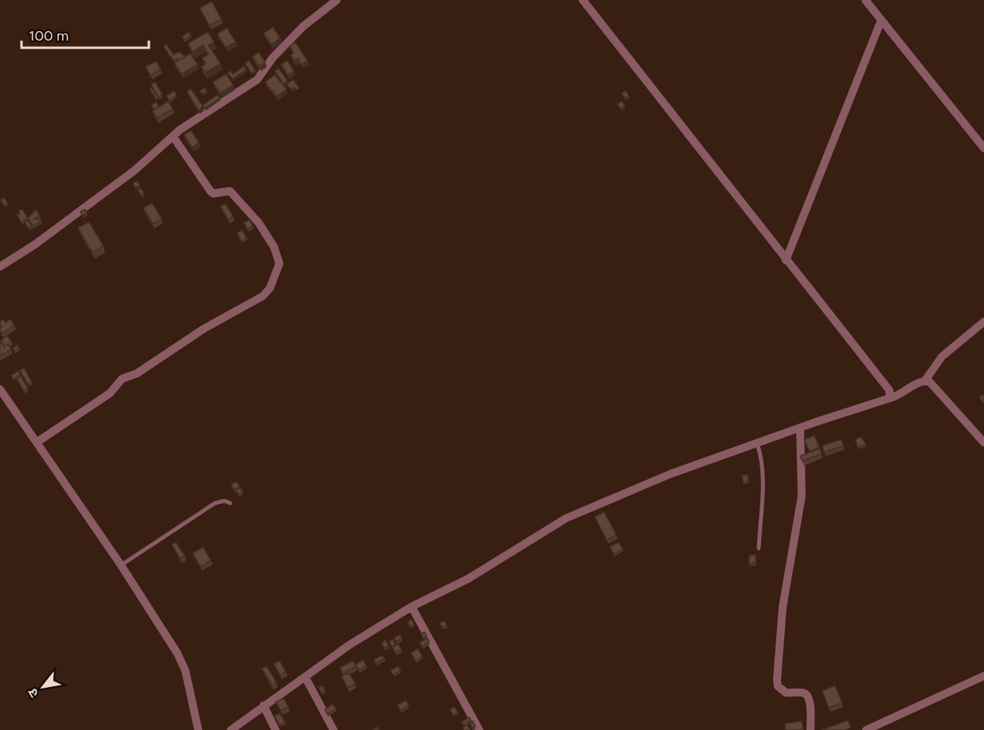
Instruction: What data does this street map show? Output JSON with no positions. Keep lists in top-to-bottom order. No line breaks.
{"scale_bar":"100 m","north":"bottom left"}
